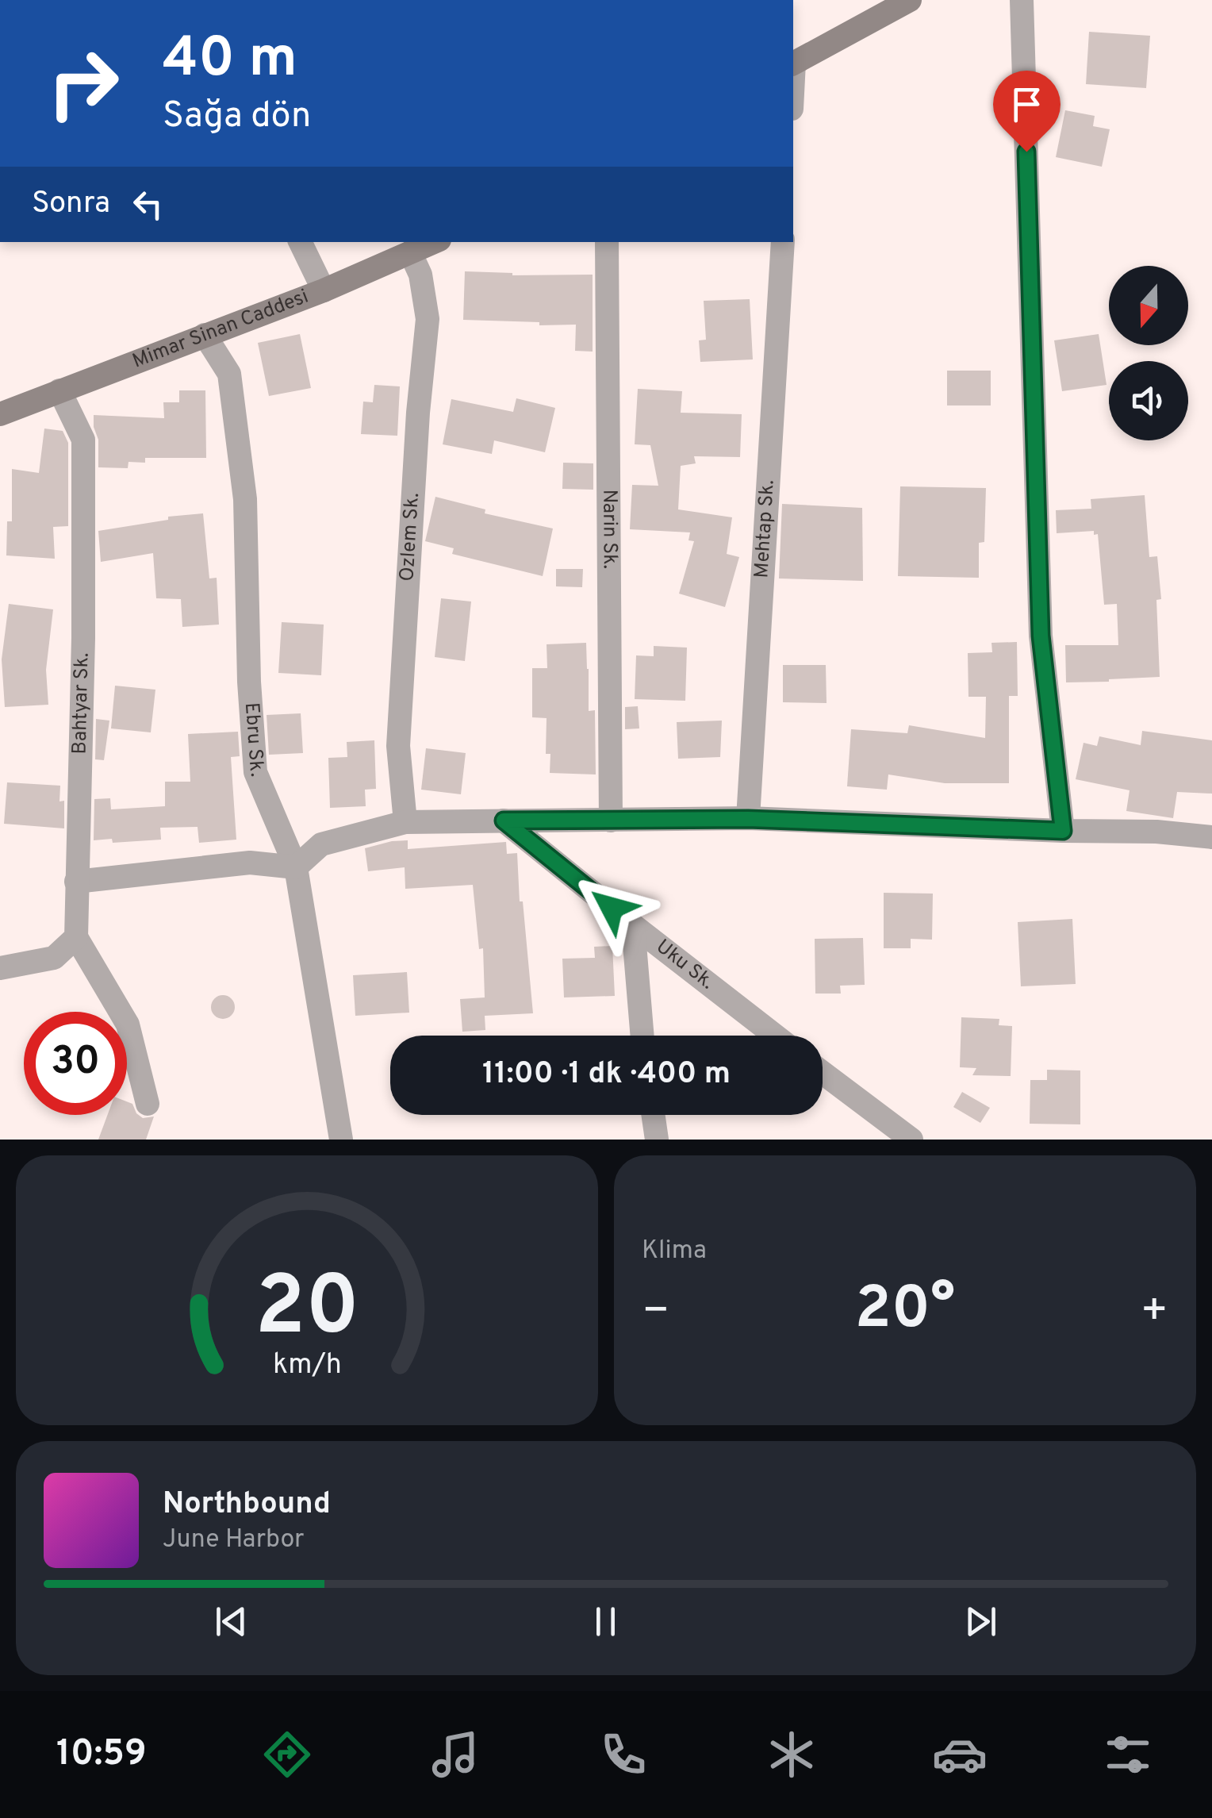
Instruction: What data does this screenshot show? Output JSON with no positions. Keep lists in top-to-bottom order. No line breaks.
{"streets":{"street":["Mimar Sinan Caddesi","Mehtap Sk.","Narin Sk.","Ozlem Sk.","Bahtyar Sk.","Ebru Sk.","Uku Sk."]},"crossings":[["Mimar Sinan Caddesi","Ozlem Sk."],["Mimar Sinan Caddesi","Bahtyar Sk."],["Mimar Sinan Caddesi","Ebru Sk."]],"north":"bottom","page":{"turn":["40 m","Sağa dön"],"then":"Sonra","limit":"30","trip":"11:00 · 1 dk · 400 m","tile":"Klima","heat":["−","20°","+"],"song":["Northbound","June Harbor"],"tabs":"10:59","gauge":["20","km/h"]}}
